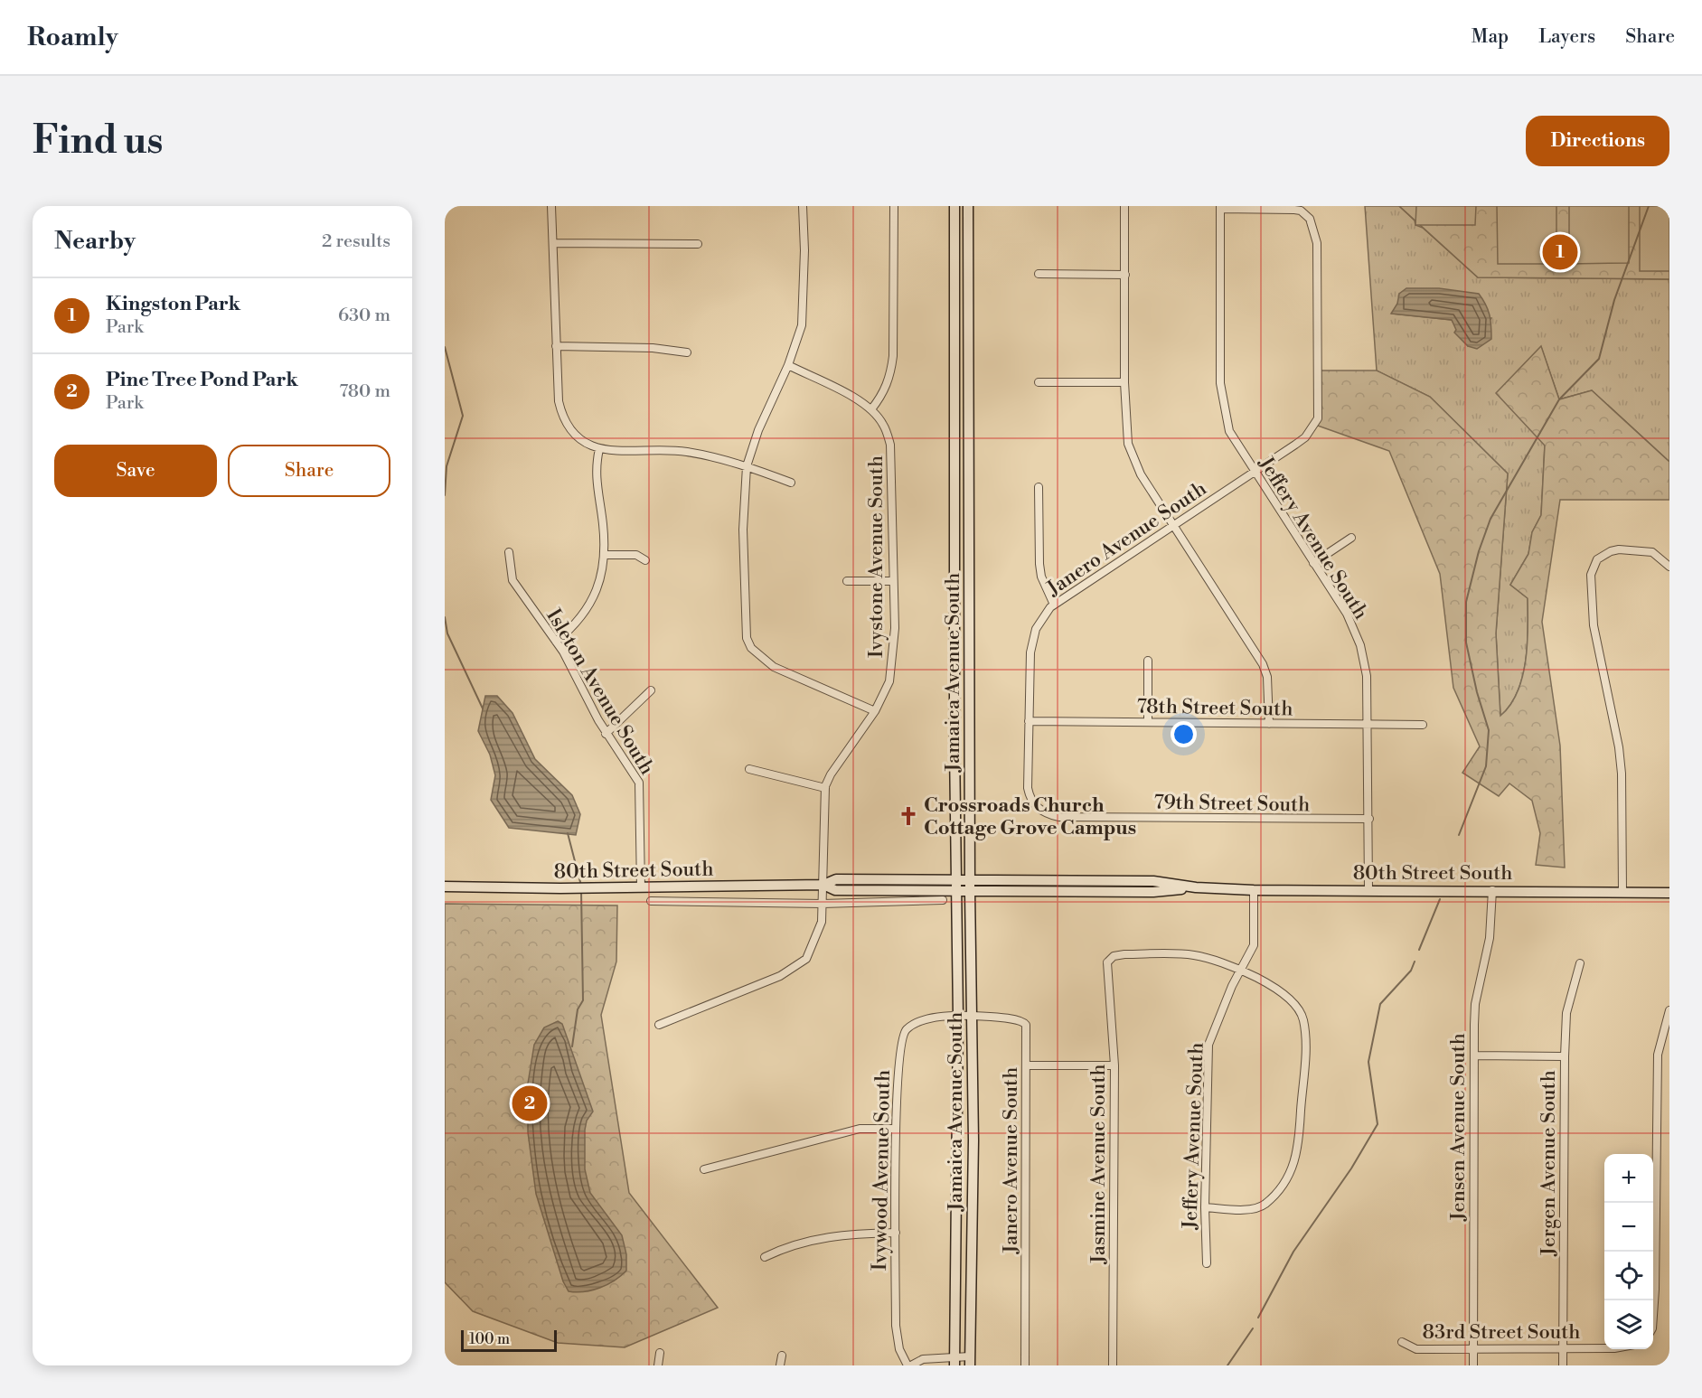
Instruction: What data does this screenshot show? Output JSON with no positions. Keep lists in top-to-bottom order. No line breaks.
{"streets":{"main road":["Jamaica Avenue South","80th Street South"],"street":["Janero Avenue South","Jeffery Avenue South","Ivystone Avenue South","Isleton Avenue South","78th Street South","79th Street South","Jensen Avenue South","Jergen Avenue South","Jasmine Avenue South","Ivywood Avenue South","83rd Street South"]},"crossings":[["Janero Avenue South","Jeffery Avenue South"],["Janero Avenue South","Jamaica Avenue South"],["Janero Avenue South","78th Street South"],["Janero Avenue South","79th Street South"],["Janero Avenue South","Ivywood Avenue South"],["Jeffery Avenue South","78th Street South"],["Jeffery Avenue South","79th Street South"],["Jeffery Avenue South","80th Street South"],["Ivystone Avenue South","80th Street South"],["Jamaica Avenue South","80th Street South"],["Jamaica Avenue South","Ivywood Avenue South"],["Isleton Avenue South","80th Street South"],["80th Street South","Jensen Avenue South"],["Jensen Avenue South","83rd Street South"],["Jergen Avenue South","83rd Street South"]],"places":{"church":["Crossroads Church Cottage Grove Campus"]},"scale_bar":"100 m","page":{"header":"Roamly","nav":["Map","Layers","Share"],"buttons":["Directions",["Save","Share"]],"title":"Find us","heading":["Nearby","2 results"],"pins":["1","2"],"list":[{"mark":"1","name":"Kingston Park","note":"Park","value":"630 m"},{"mark":"2","name":"Pine Tree Pond Park","note":"Park","value":"780 m"}],"map_buttons":["+","−"],"scale":"100 m"}}
